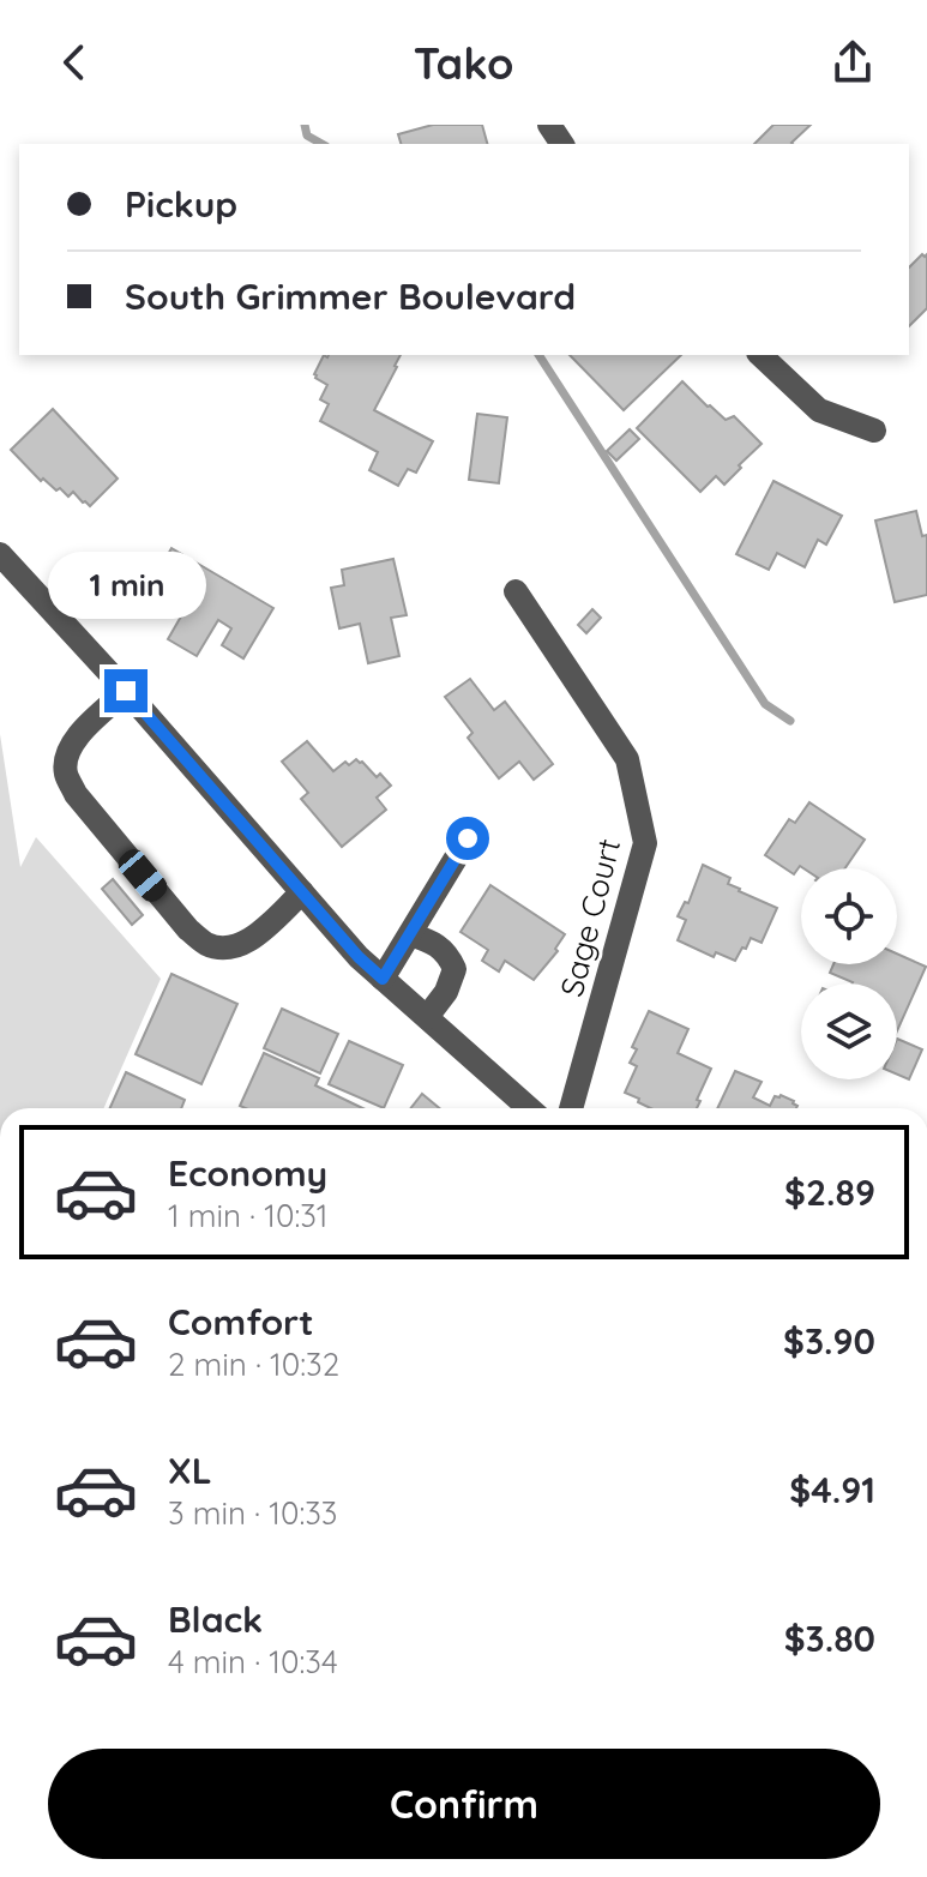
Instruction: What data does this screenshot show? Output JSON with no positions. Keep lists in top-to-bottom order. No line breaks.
{"streets":{"street":["Sage Court"]},"page":{"header":"Tako","banner":["Pickup","South Grimmer Boulevard"],"bubble":"1 min","list":[{"name":"Economy","note":"1 min · 10:31","value":"$2.89"},{"name":"Comfort","note":"2 min · 10:32","value":"$3.90"},{"name":"XL","note":"3 min · 10:33","value":"$4.91"},{"name":"Black","note":"4 min · 10:34","value":"$3.80"}],"buttons":"Confirm"}}
